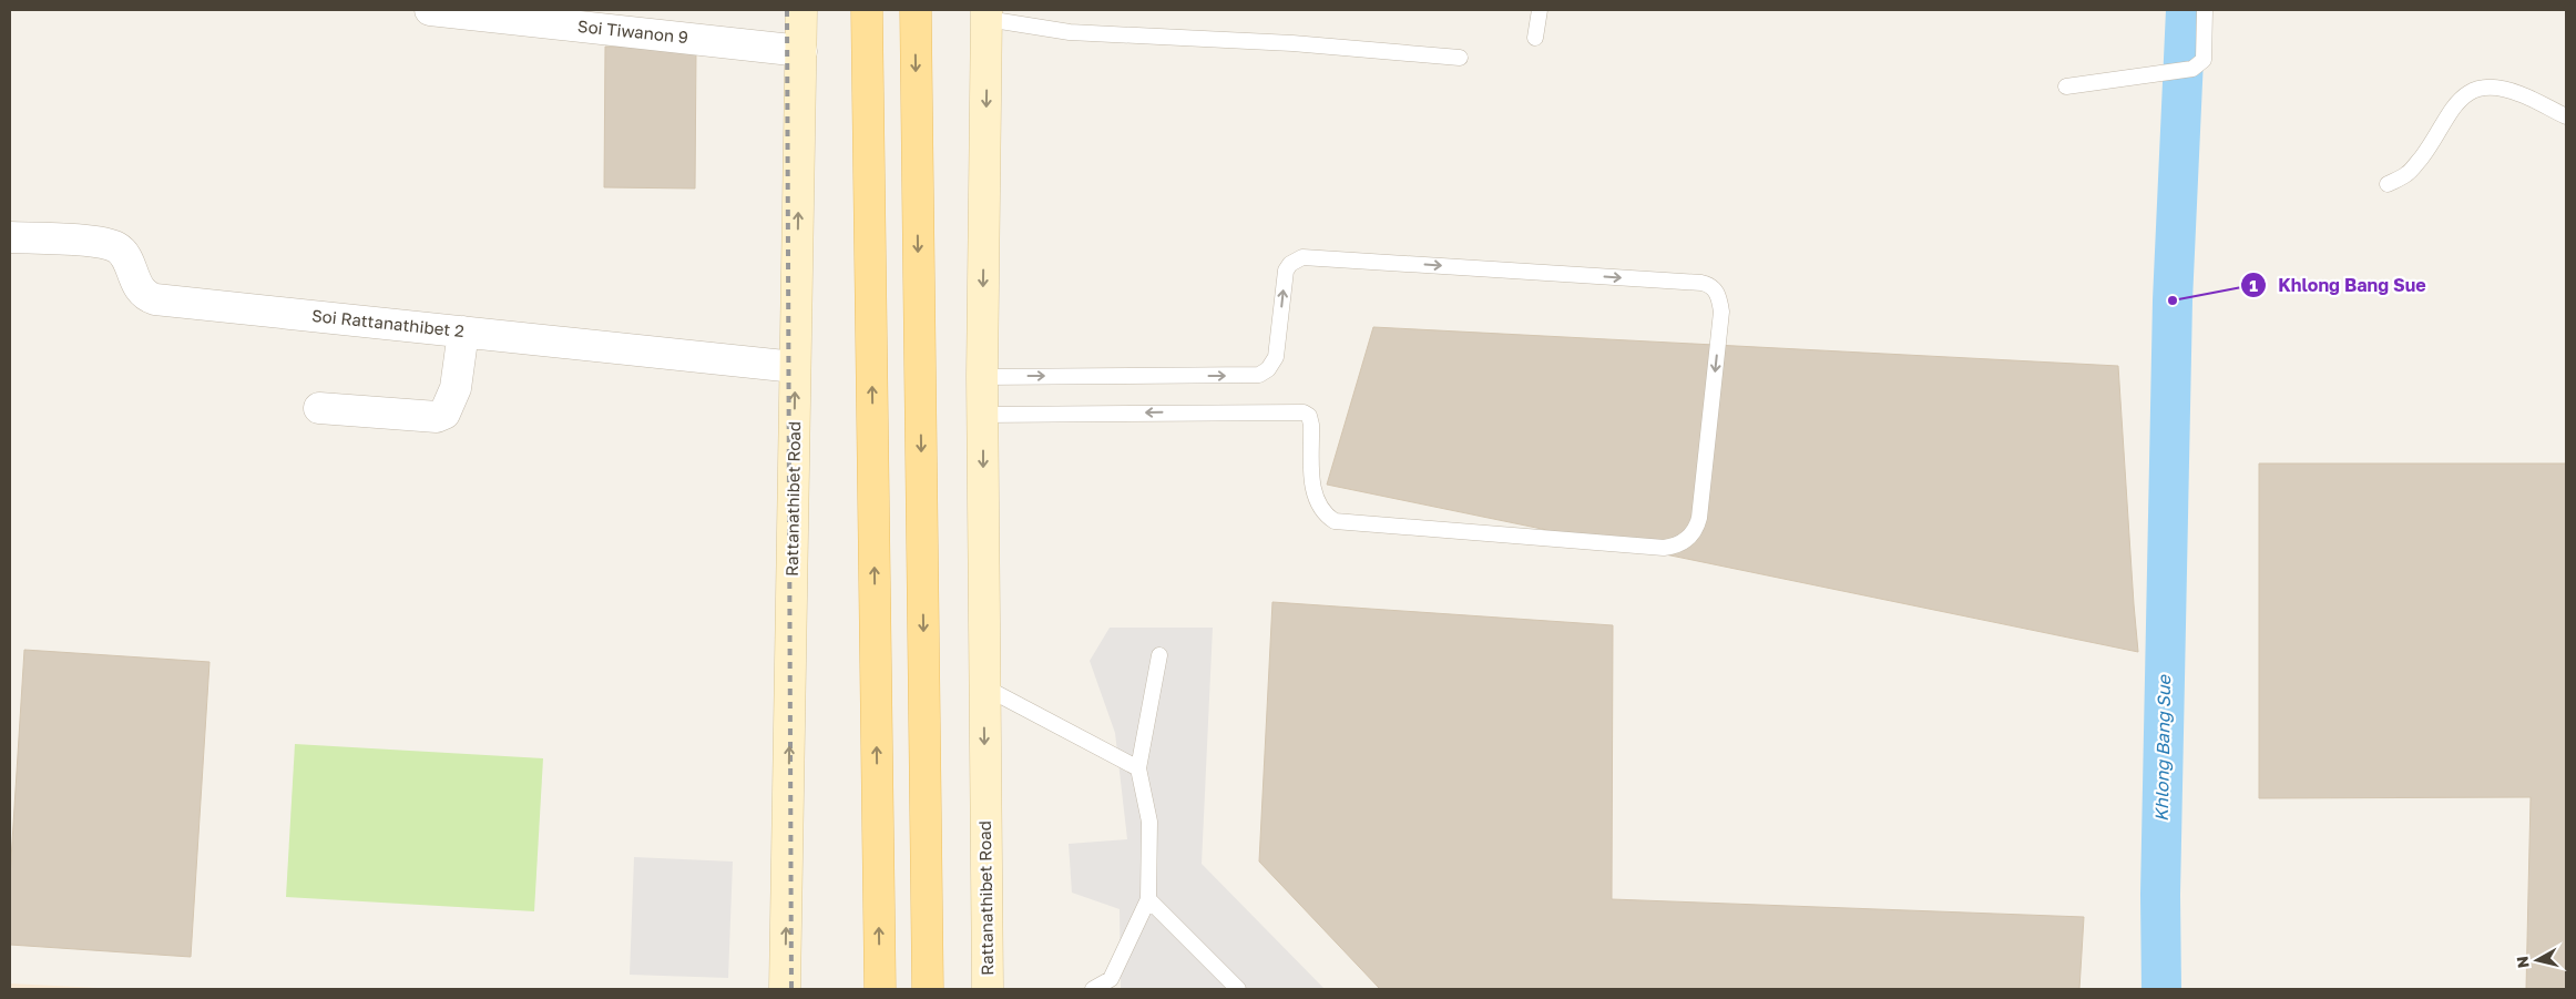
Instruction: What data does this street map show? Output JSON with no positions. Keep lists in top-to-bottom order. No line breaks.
{"streets":{"main road":["Rattanathibet Road"],"street":["Soi Tiwanon 9","Soi Rattanathibet 2"]},"crossings":[["Soi Tiwanon 9","Rattanathibet Road"],["Soi Rattanathibet 2","Rattanathibet Road"]],"water":["Khlong Bang Sue"],"places":["Khlong Bang Sue"],"north":"left"}
